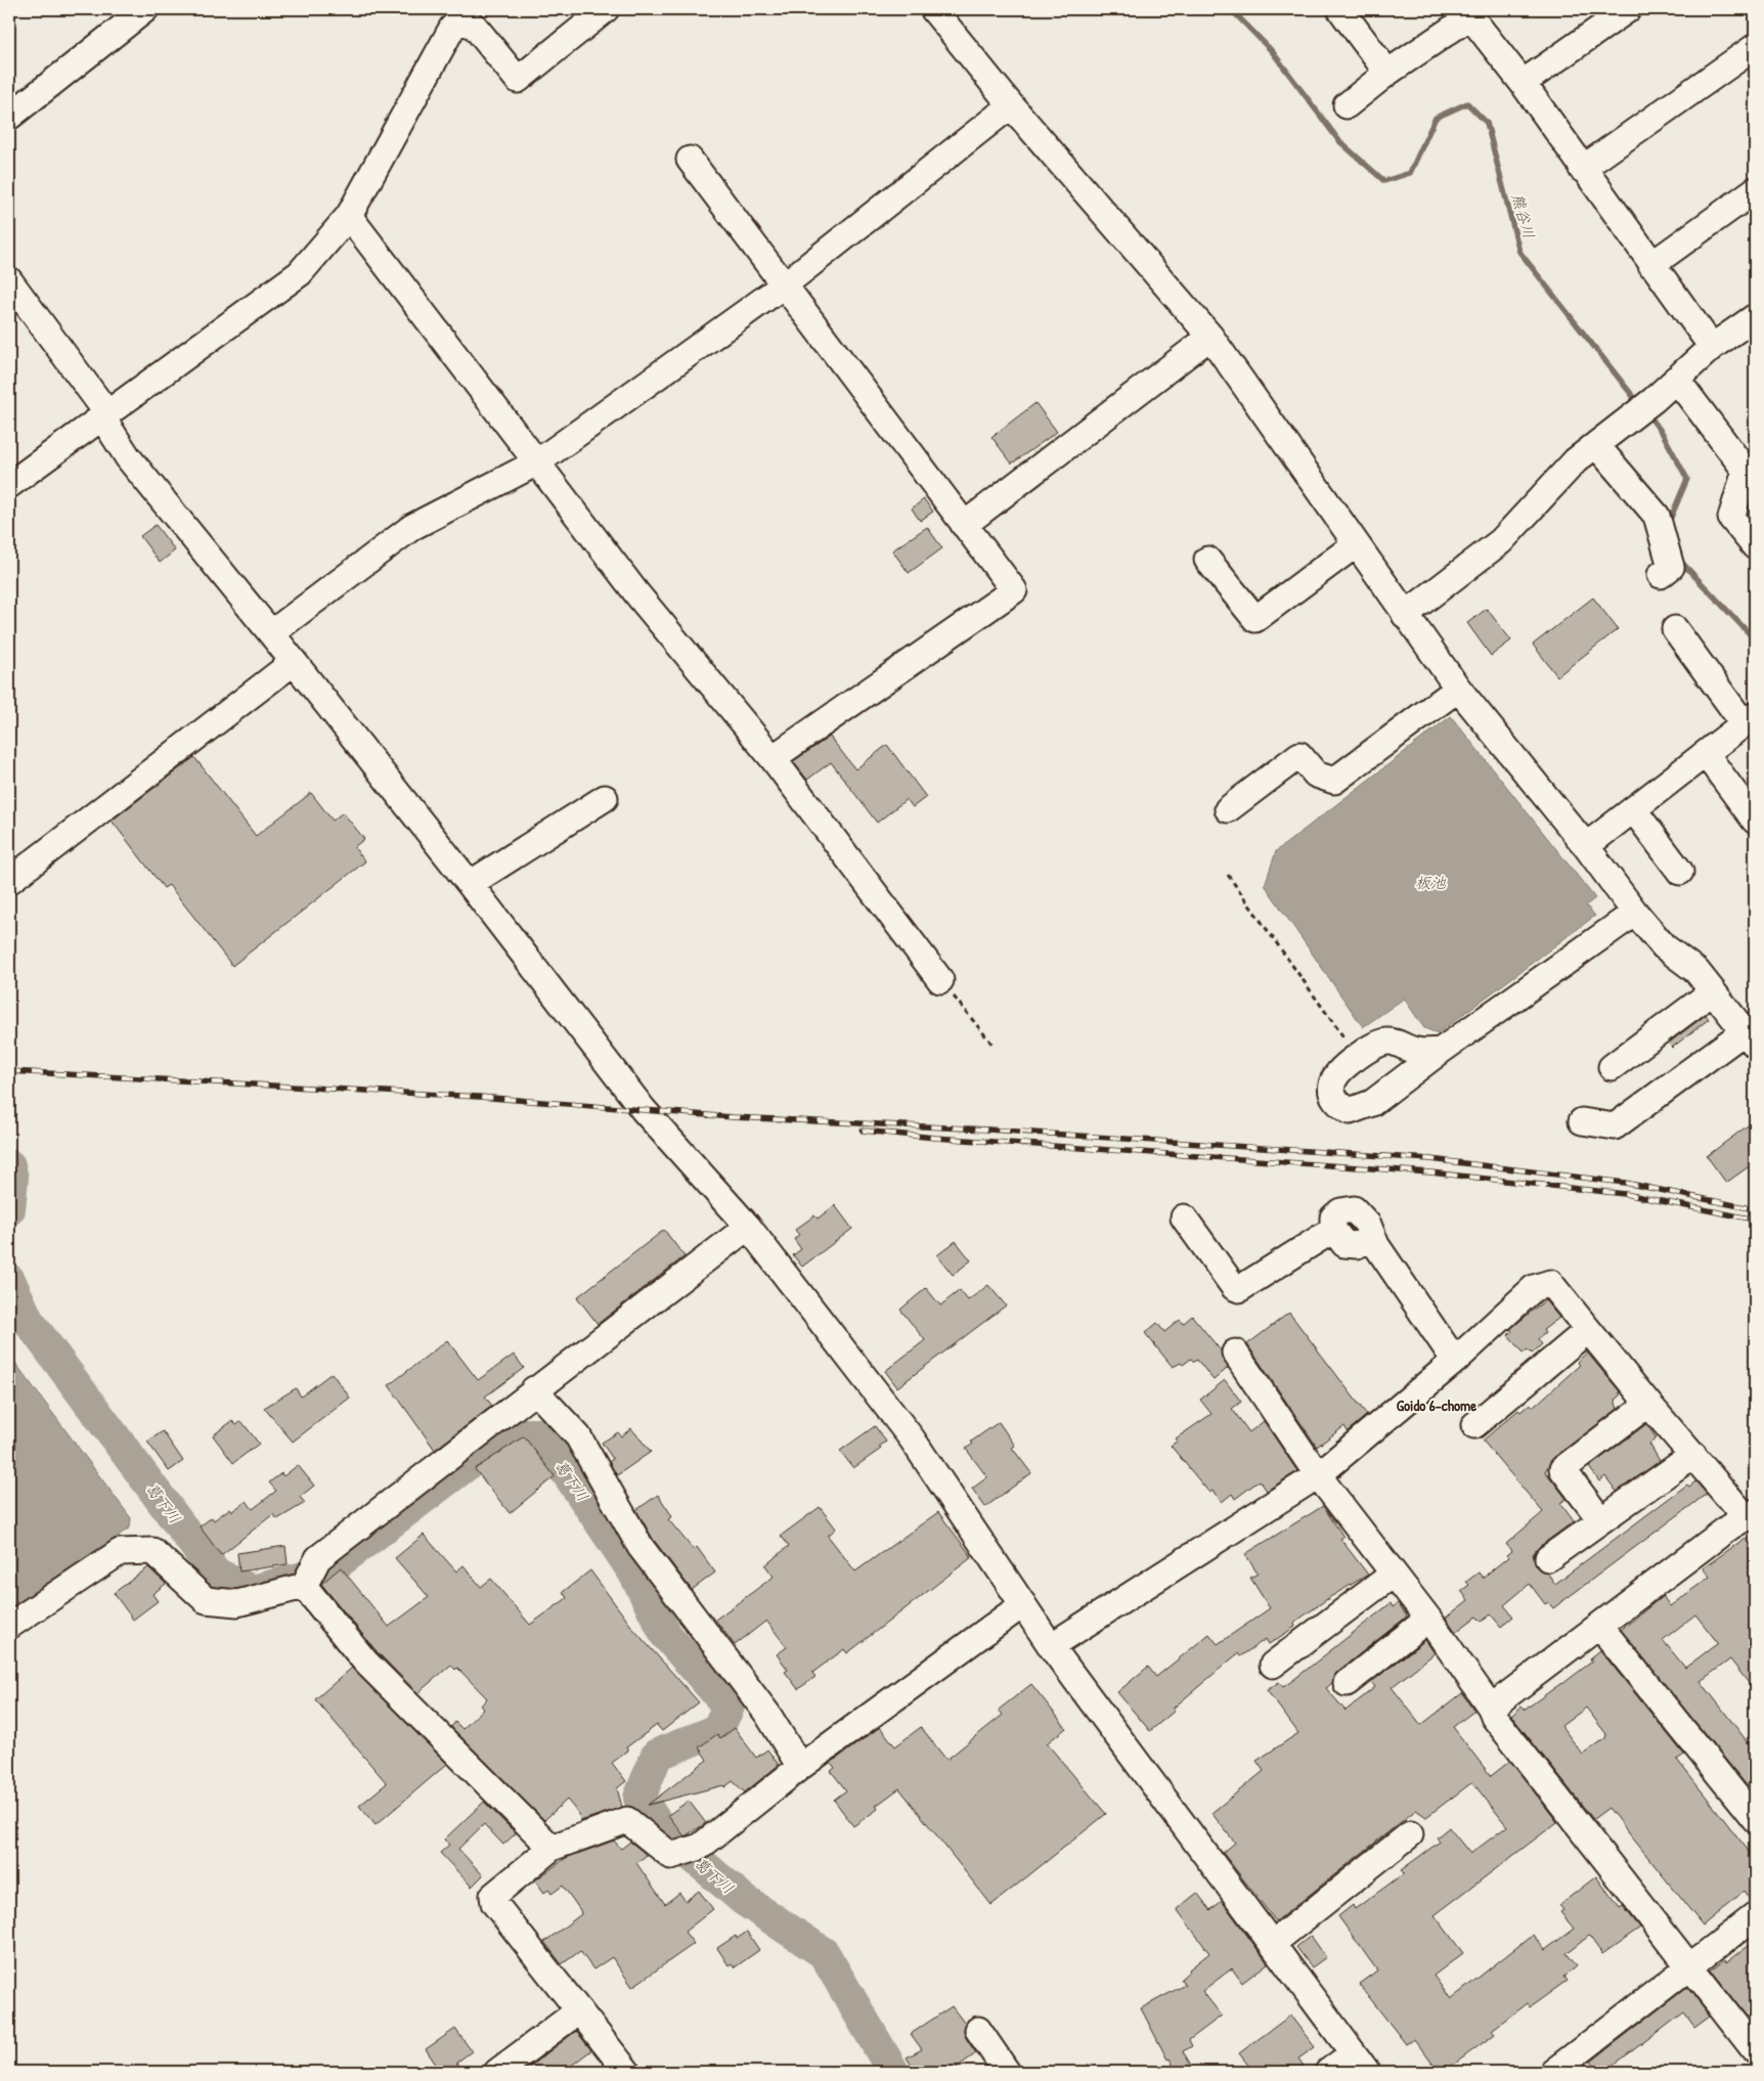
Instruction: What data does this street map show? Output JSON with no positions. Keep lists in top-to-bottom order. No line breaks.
{"districts":["Goido 6-chome"],"water":["熊谷川","板池","葛下川"]}
